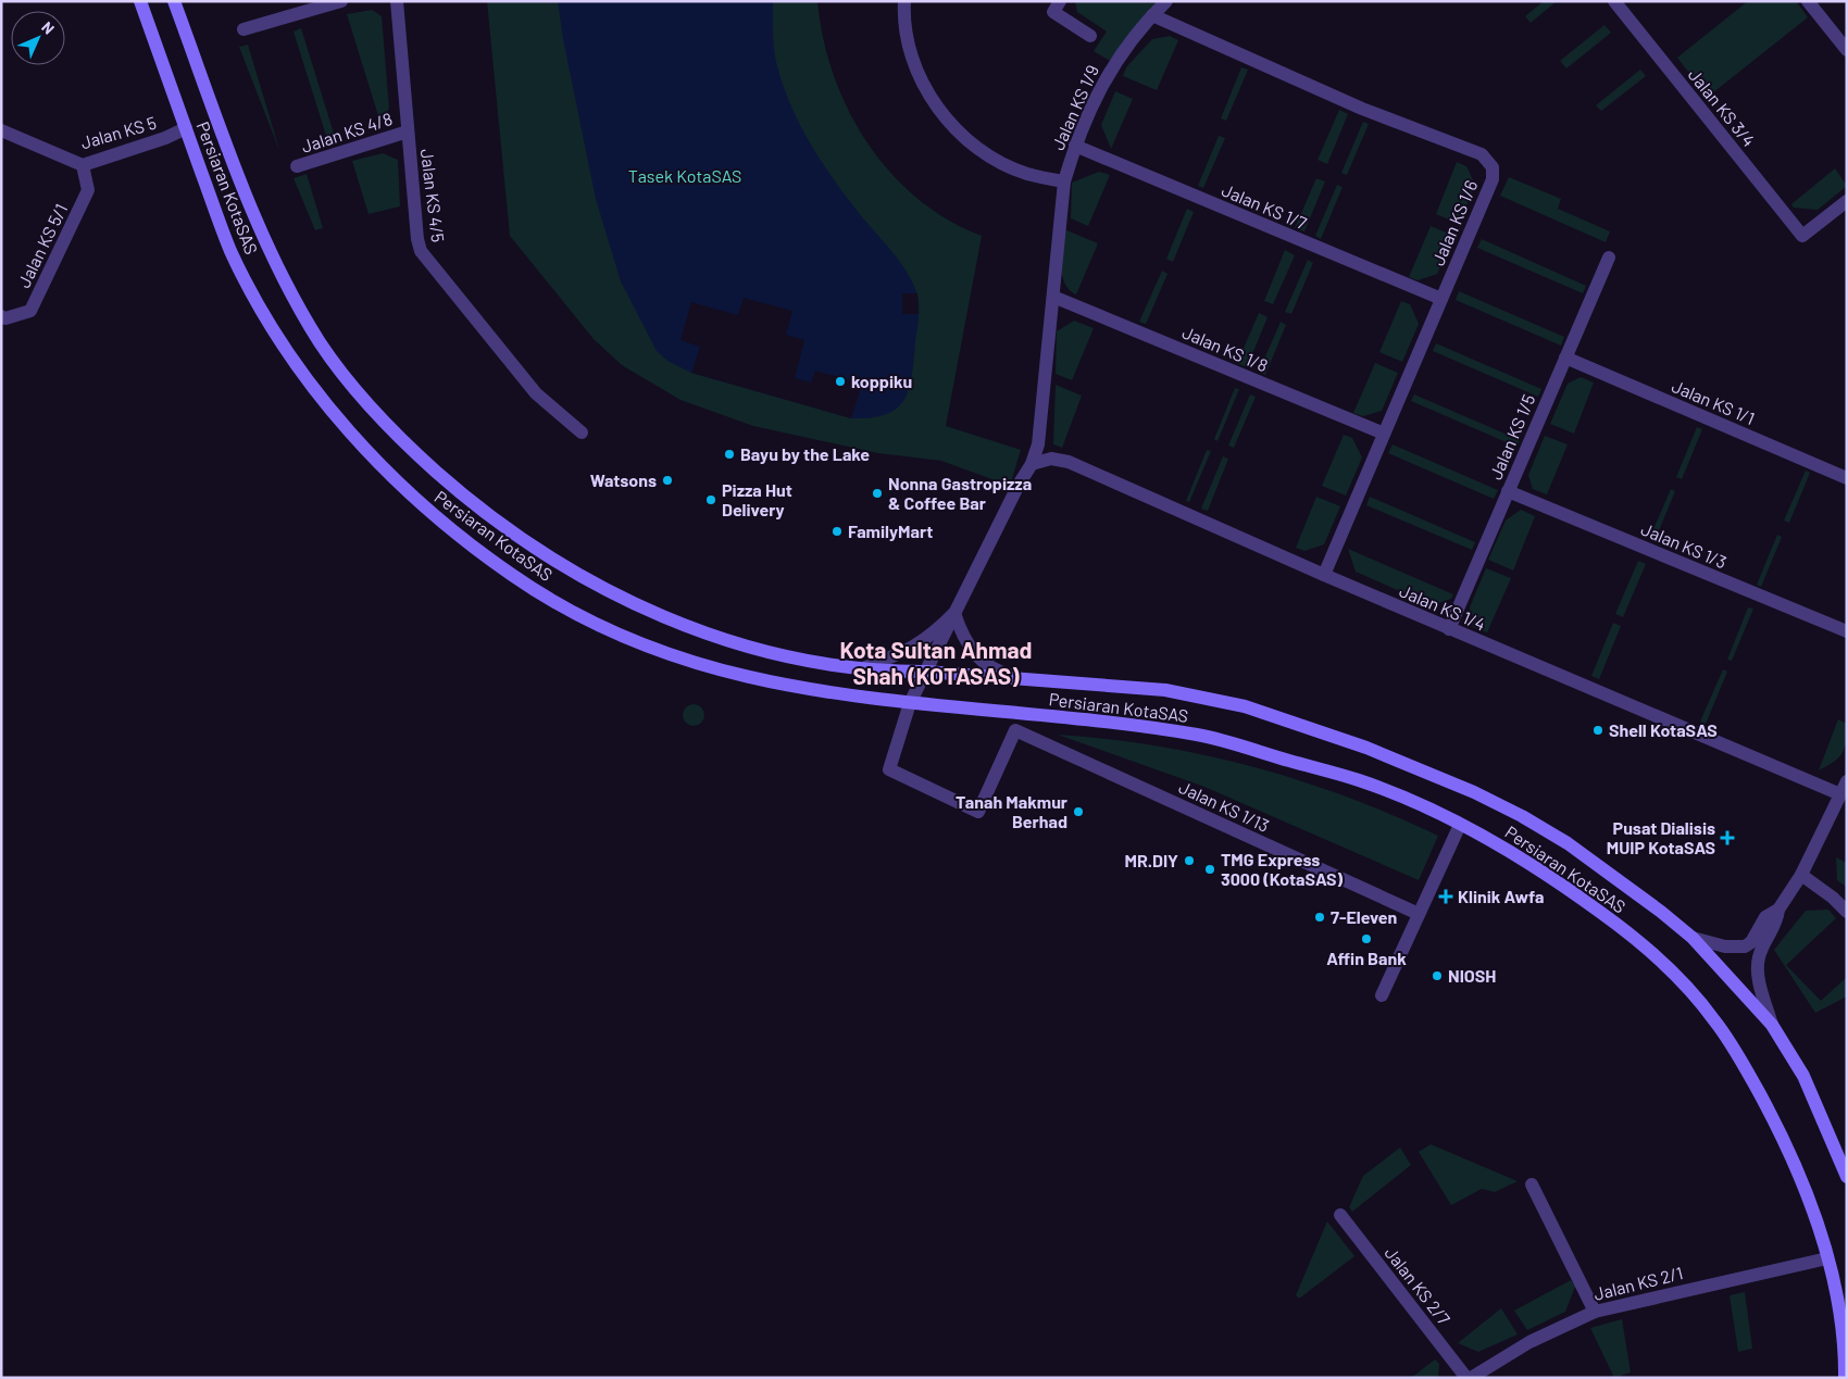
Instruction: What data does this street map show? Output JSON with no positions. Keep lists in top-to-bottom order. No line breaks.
{"streets":{"main road":["Persiaran KotaSAS"],"street":["Jalan KS 1/9","Jalan KS 3/4","Jalan KS 5","Jalan KS 4/8","Jalan KS 4/5","Jalan KS 1/7","Jalan KS 1/6","Jalan KS 5/1","Jalan KS 1/8","Jalan KS 1/1","Jalan KS 1/5","Jalan KS 1/3","Jalan KS 1/4","Jalan KS 1/13","Jalan KS 2/1","Jalan KS 2/7"]},"crossings":[["Jalan KS 1/9","Persiaran KotaSAS"],["Jalan KS 1/9","Jalan KS 1/7"],["Jalan KS 1/9","Jalan KS 1/6"],["Jalan KS 1/9","Jalan KS 1/8"],["Jalan KS 1/9","Jalan KS 1/4"],["Jalan KS 1/9","Jalan KS 1/13"],["Jalan KS 5","Persiaran KotaSAS"],["Jalan KS 5","Jalan KS 5/1"],["Jalan KS 4/8","Jalan KS 4/5"],["Persiaran KotaSAS","Jalan KS 2/1"],["Jalan KS 1/7","Jalan KS 1/6"],["Jalan KS 1/6","Jalan KS 1/8"],["Jalan KS 1/6","Jalan KS 1/4"],["Jalan KS 1/1","Jalan KS 1/5"],["Jalan KS 1/5","Jalan KS 1/3"],["Jalan KS 1/5","Jalan KS 1/4"],["Jalan KS 2/1","Jalan KS 2/7"]],"districts":["Kota Sultan Ahmad Shah (KOTASAS)"],"parks":["Tasek KotaSAS"],"places":{"other":["koppiku","Bayu by the Lake","Watsons","Nonna Gastropizza & Coffee Bar","Pizza Hut Delivery","FamilyMart","Shell KotaSAS","Tanah Makmur Berhad","MR.DIY","TMG Express 3000 (KotaSAS)","7-Eleven","Affin Bank","NIOSH"],"health":["Pusat Dialisis MUIP KotaSAS","Klinik Awfa"]},"north":"top right"}
